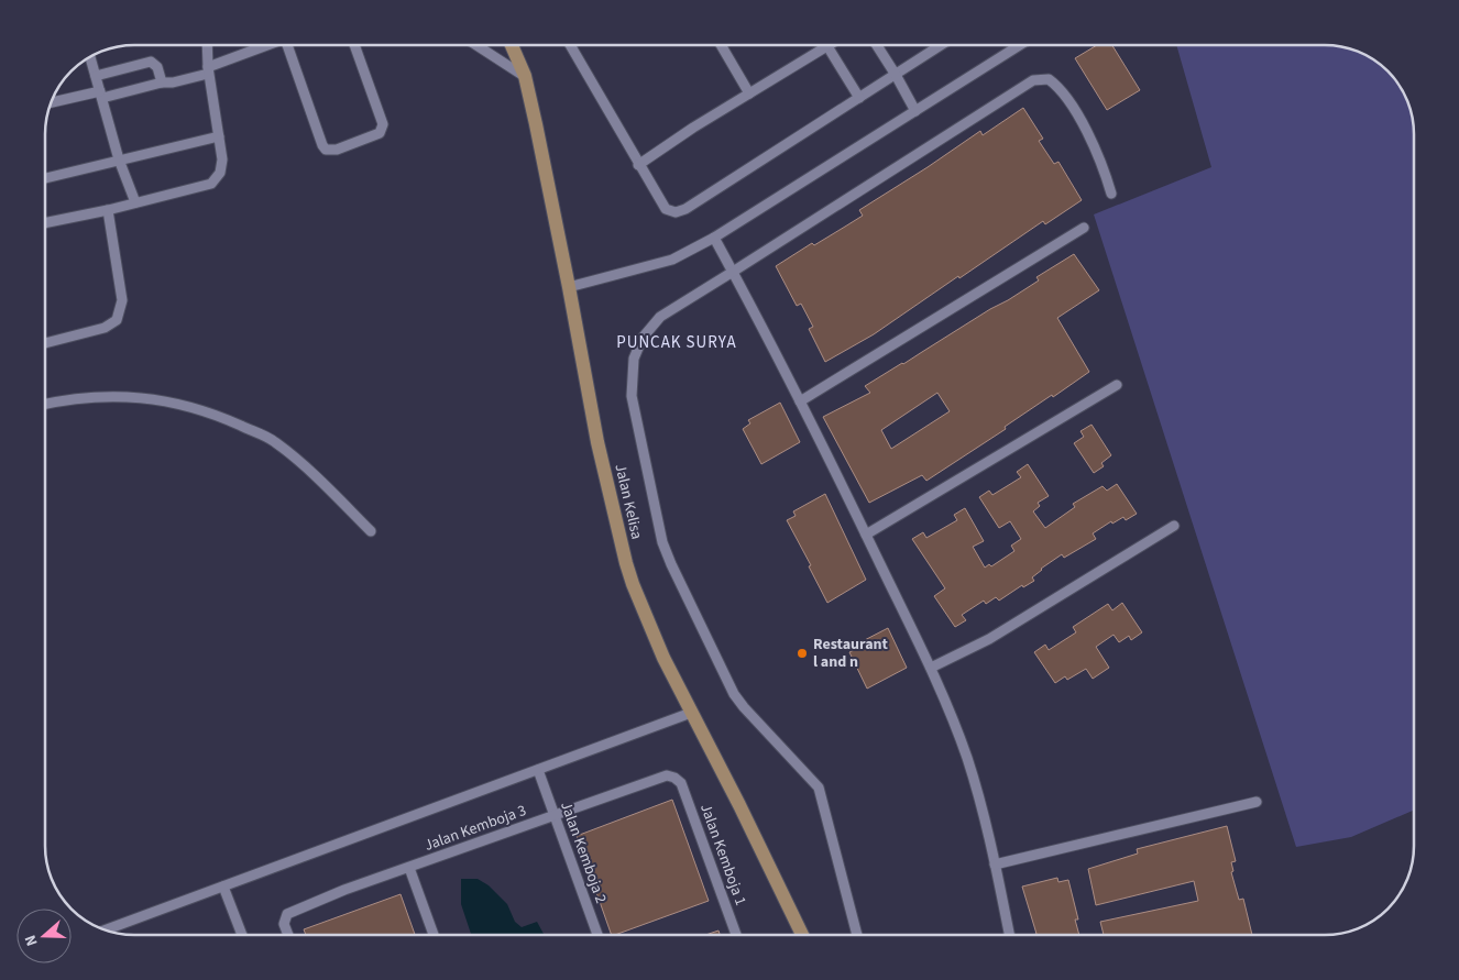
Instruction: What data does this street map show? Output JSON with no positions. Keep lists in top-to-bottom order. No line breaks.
{"streets":{"main road":["Jalan Kelisa"],"street":["Jalan Kemboja 3","Jalan Kemboja 2","Jalan Kemboja 1"]},"crossings":[["Jalan Kemboja 3","Jalan Kemboja 2"],["Jalan Kemboja 3","Jalan Kemboja 1"]],"districts":["PUNCAK SURYA"],"places":["Restaurant l and n"],"north":"left"}
